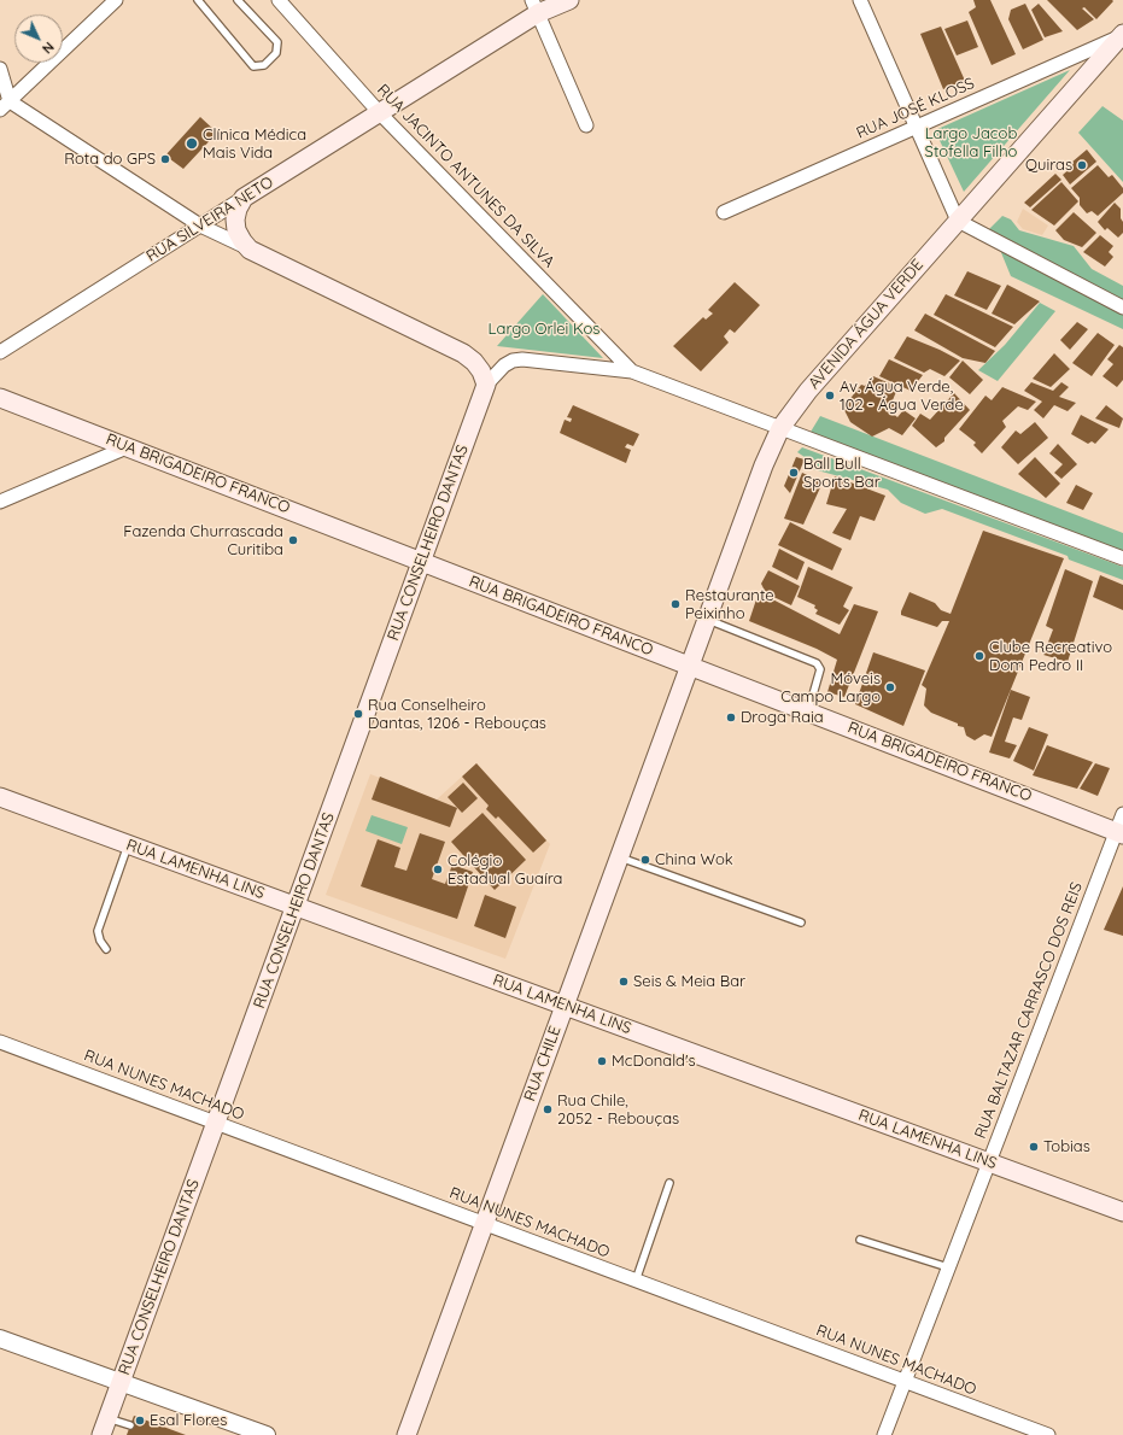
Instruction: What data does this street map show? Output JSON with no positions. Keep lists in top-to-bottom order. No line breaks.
{"streets":{"main road":["RUA SILVEIRA NETO","AVENIDA ÁGUA VERDE","RUA BRIGADEIRO FRANCO","RUA CONSELHEIRO DANTAS","RUA LAMENHA LINS","RUA CHILE"],"street":["RUA JOSÉ KLOSS","RUA JACINTO ANTUNES DA SILVA","RUA BALTAZAR CARRASCO DOS REIS","RUA NUNES MACHADO"]},"crossings":[["RUA JOSÉ KLOSS","AVENIDA ÁGUA VERDE"],["RUA JACINTO ANTUNES DA SILVA","RUA SILVEIRA NETO"],["AVENIDA ÁGUA VERDE","RUA BRIGADEIRO FRANCO"],["AVENIDA ÁGUA VERDE","RUA CHILE"],["RUA BRIGADEIRO FRANCO","RUA CONSELHEIRO DANTAS"],["RUA BRIGADEIRO FRANCO","RUA BALTAZAR CARRASCO DOS REIS"],["RUA BRIGADEIRO FRANCO","RUA CHILE"],["RUA CONSELHEIRO DANTAS","RUA LAMENHA LINS"],["RUA CONSELHEIRO DANTAS","RUA NUNES MACHADO"],["RUA LAMENHA LINS","RUA BALTAZAR CARRASCO DOS REIS"],["RUA LAMENHA LINS","RUA CHILE"],["RUA BALTAZAR CARRASCO DOS REIS","RUA NUNES MACHADO"],["RUA CHILE","RUA NUNES MACHADO"]],"parks":["Largo Jacob Stofella Filho","Largo Orlei Kos"],"places":["Clínica Médica Mais Vida","Rota do GPS","Quiras","Av. Água Verde, 102 - Água Verde","Ball Bull Sports Bar","Fazenda Churrascada Curitiba","Restaurante Peixinho","Clube Recreativo Dom Pedro II","Móveis Campo Largo","Rua Conselheiro Dantas, 1206 - Rebouças","Droga Raia","China Wok","Colégio Estadual Guaíra","Seis & Meia Bar","McDonald's","Rua Chile, 2052 - Rebouças","Tobias","Esal Flores"],"north":"bottom right"}
